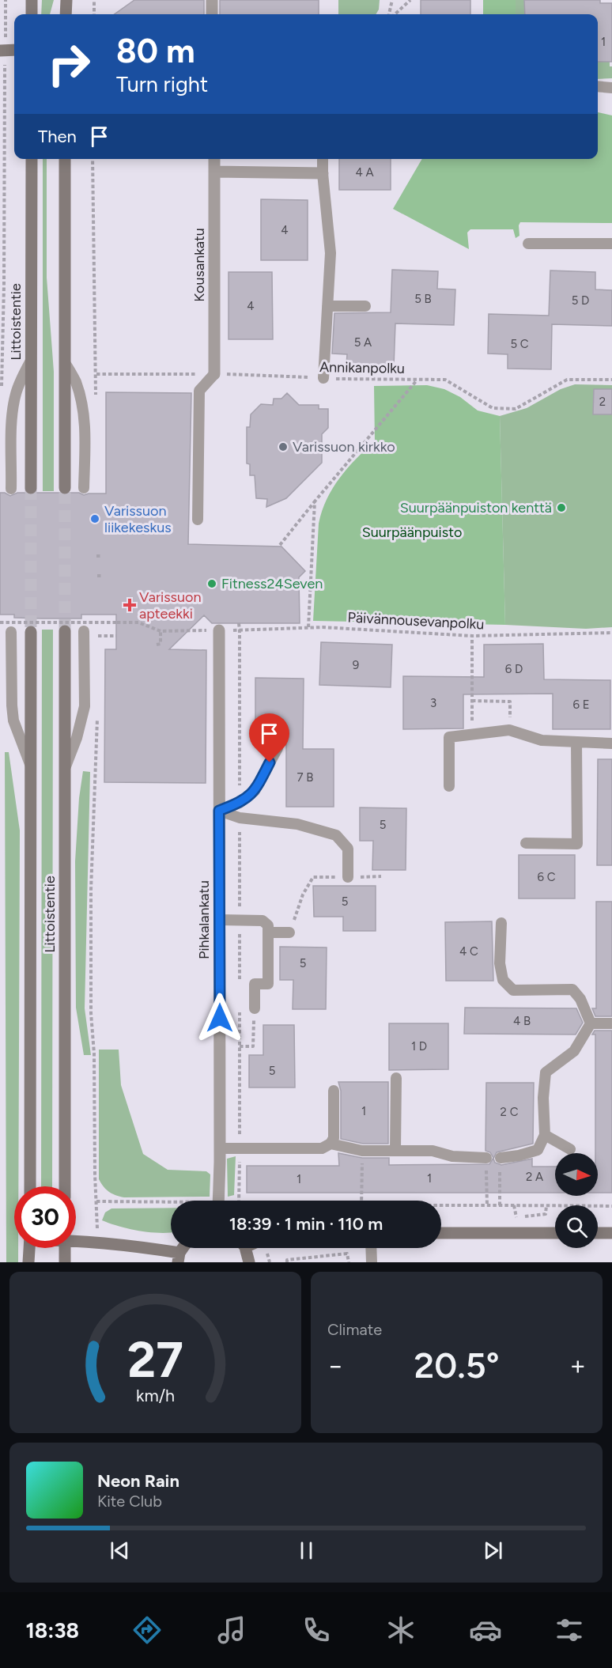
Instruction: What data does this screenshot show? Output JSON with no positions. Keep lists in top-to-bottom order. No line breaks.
{"streets":{"main road":["Littoistentie"],"street":["Kousankatu","Pihkalankatu"],"path":["Annikanpolku","Päivännousevanpolku"]},"crossings":[["Kousankatu","Annikanpolku"],["Päivännousevanpolku","Pihkalankatu"]],"parks":["Suurpäänpuisto"],"places":{"other":["Varissuon kirkko","Suurpäänpuiston kenttä","Varissuon liikekeskus","Fitness24Seven"],"health":["Varissuon apteekki"]},"house_numbers":["1","4 A","4","5 B","5 D","4","5 A","5 C","2","9","6 D","3","6 E","7 B","5","6 C","5","4 C","5","4 B","1 D","5","1","2 C","2 A","1","1"],"north":"right","page":{"turn":["80 m","Turn right"],"then":"Then","limit":"30","trip":"18:39 · 1 min · 110 m","tile":"Climate","heat":["−","20.5°","+"],"song":["Neon Rain","Kite Club"],"tabs":"18:38","gauge":["27","km/h"]}}
